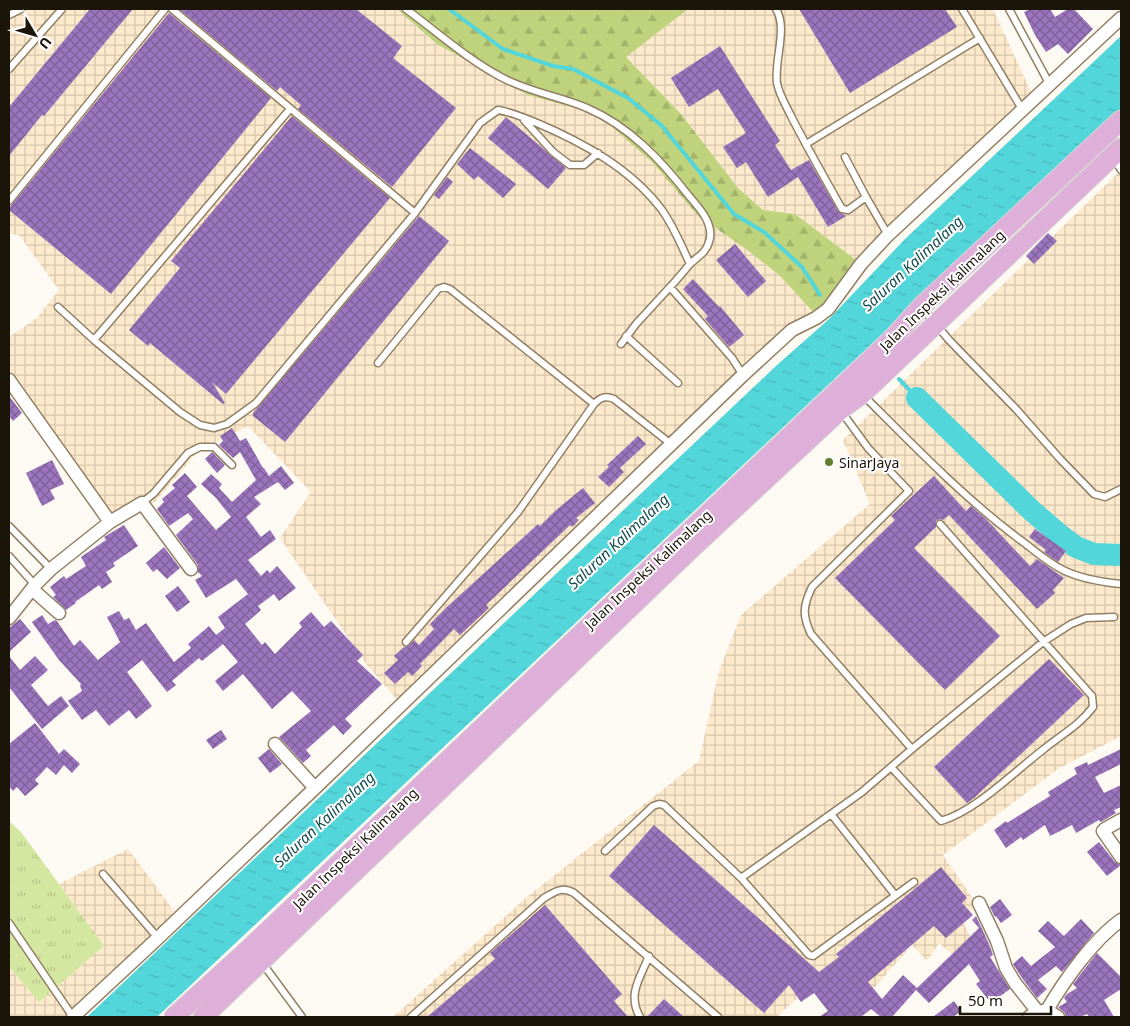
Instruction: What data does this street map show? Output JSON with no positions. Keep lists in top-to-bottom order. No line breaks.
{"streets":{"main road":["Jalan Inspeksi Kalimalang"]},"water":["Saluran Kalimalang"],"places":["SinarJaya"],"scale_bar":"50 m","north":"bottom right"}
